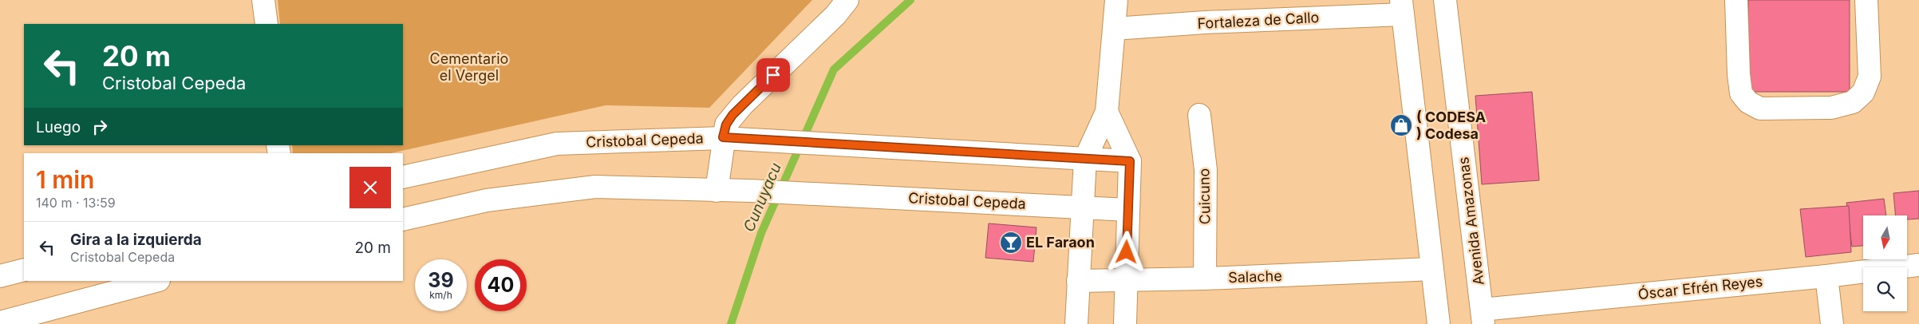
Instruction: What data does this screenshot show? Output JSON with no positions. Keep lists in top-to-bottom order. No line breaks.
{"streets":{"street":["Fortaleza de Callo","Cristobal Cepeda","Cuicuno","Avenida Amazonas","Salache","Óscar Efrén Reyes"]},"crossings":[["Cuicuno","Salache"],["Avenida Amazonas","Óscar Efrén Reyes"]],"water":["Cunuyacu"],"parks":["Cementario el Vergel"],"places":{"shop":["( CODESA ) Codesa"],"bar":["EL Faraon"]},"north":"bottom","page":{"turn":["20 m","Cristobal Cepeda"],"then":"Luego","heading":["1 min","140 m · 13:59"],"list":[{"name":"Gira a la izquierda","note":"Cristobal Cepeda","value":"20 m"}],"speed":"39 km/h","limit":"40"}}
